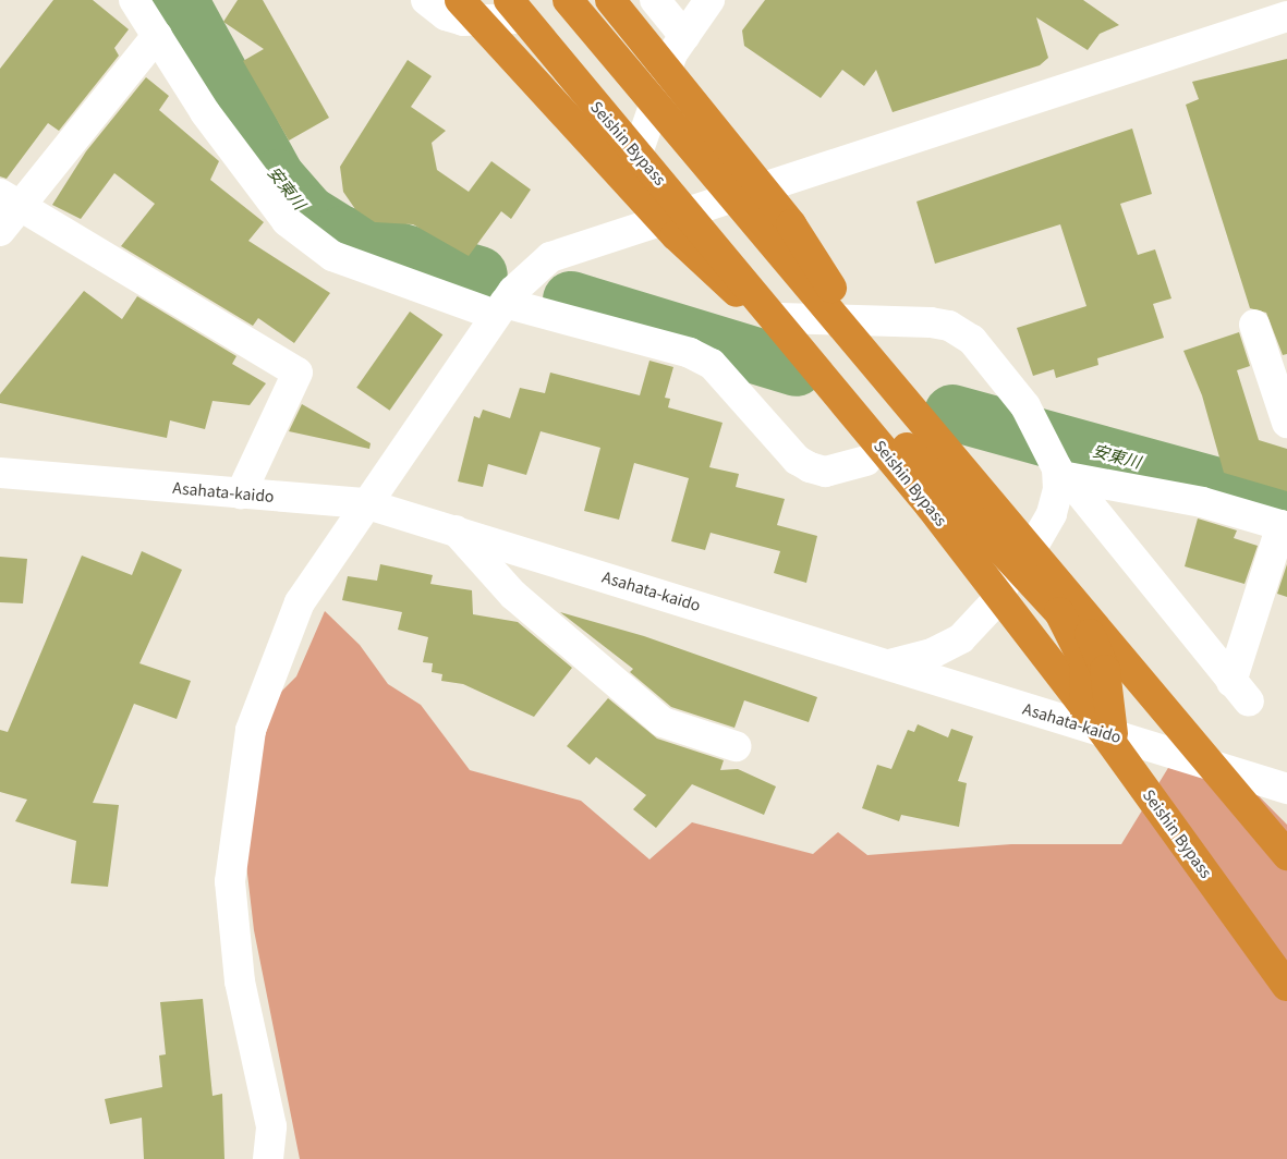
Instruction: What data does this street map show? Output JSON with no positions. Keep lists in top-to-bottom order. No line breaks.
{"streets":{"highway":["Seishin Bypass"],"street":["Asahata-kaido"]},"water":["安東川"]}
